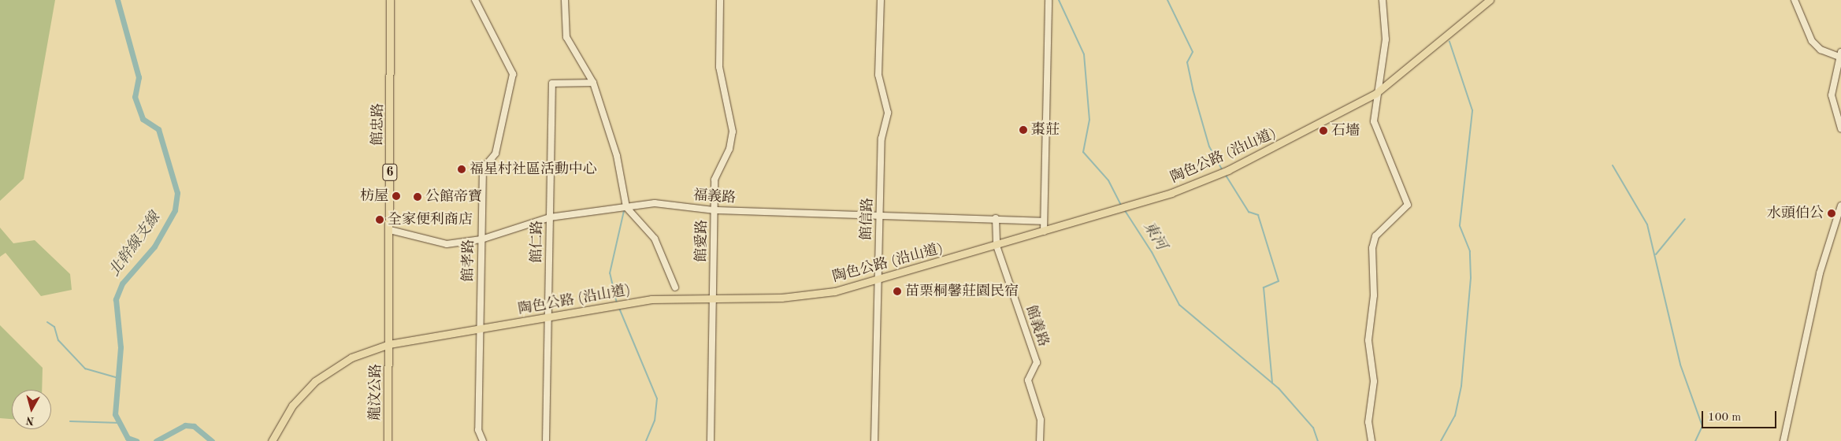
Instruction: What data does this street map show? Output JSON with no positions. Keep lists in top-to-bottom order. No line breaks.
{"streets":{"main road":["館忠路","陶色公路 (沿山道)","6","龍汶公路"],"street":["福義路","館信路","館愛路","館仁路","館孝路","館義路"]},"crossings":[["館忠路","陶色公路 (沿山道)"],["館忠路","福義路"],["館忠路","龍汶公路"],["陶色公路 (沿山道)","館信路"],["陶色公路 (沿山道)","館愛路"],["陶色公路 (沿山道)","館仁路"],["陶色公路 (沿山道)","館孝路"],["陶色公路 (沿山道)","館義路"],["陶色公路 (沿山道)","龍汶公路"],["福義路","館信路"],["福義路","館愛路"],["福義路","館仁路"],["福義路","館孝路"],["福義路","館義路"]],"water":["東河","北幹線支線"],"places":["棗莊","石墻","福星村社區活動中心","枋屋","公館帝寶","水頭伯公","全家便利商店","苗栗桐馨莊園民宿"],"scale_bar":"100 m","north":"bottom"}
